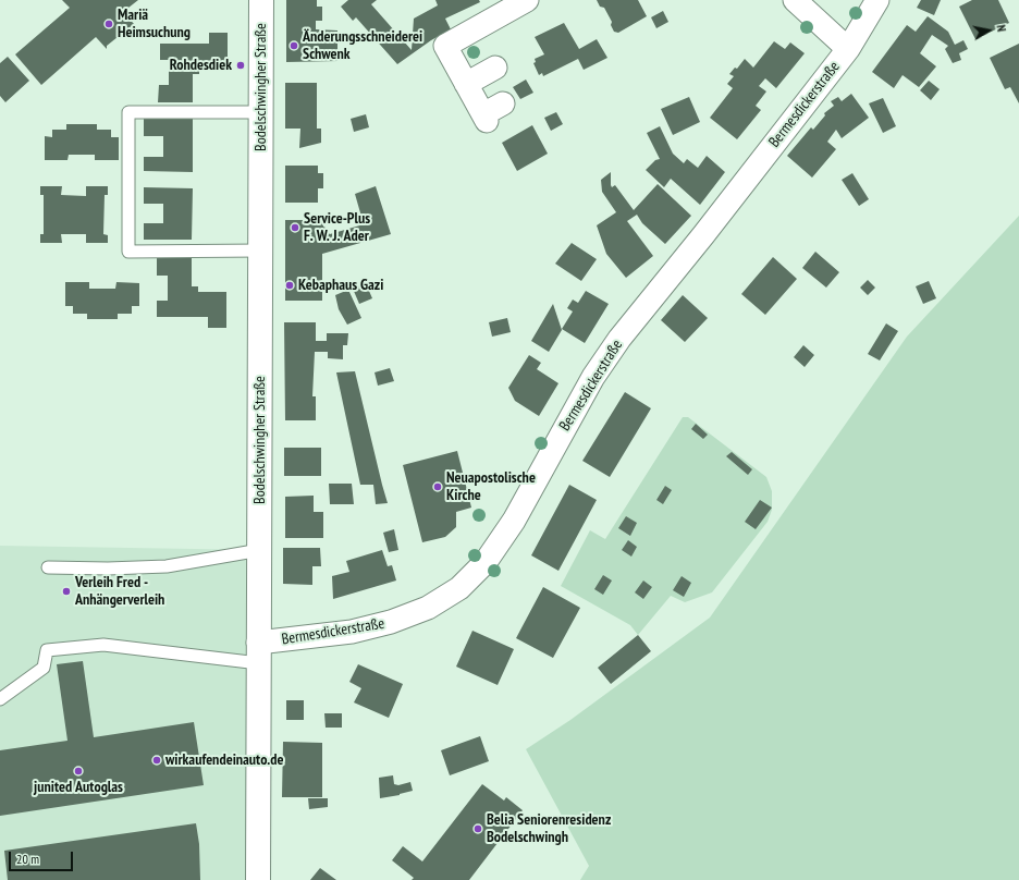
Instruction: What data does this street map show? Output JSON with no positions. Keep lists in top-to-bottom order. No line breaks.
{"streets":{"street":["Bodelschwingher Straße","Bermesdickerstraße"]},"crossings":[["Bodelschwingher Straße","Bermesdickerstraße"]],"places":["Mariä Heimsuchung","Änderungsschneiderei Schwenk","Rohdesdiek","Service-Plus F. W. J. Ader","Kebaphaus Gazi","Neuapostolische Kirche","Verleih Fred - Anhängerverleih","wirkaufendeinauto.de","junited Autoglas","Belia Seniorenresidenz Bodelschwingh"],"scale_bar":"20 m","north":"right"}
